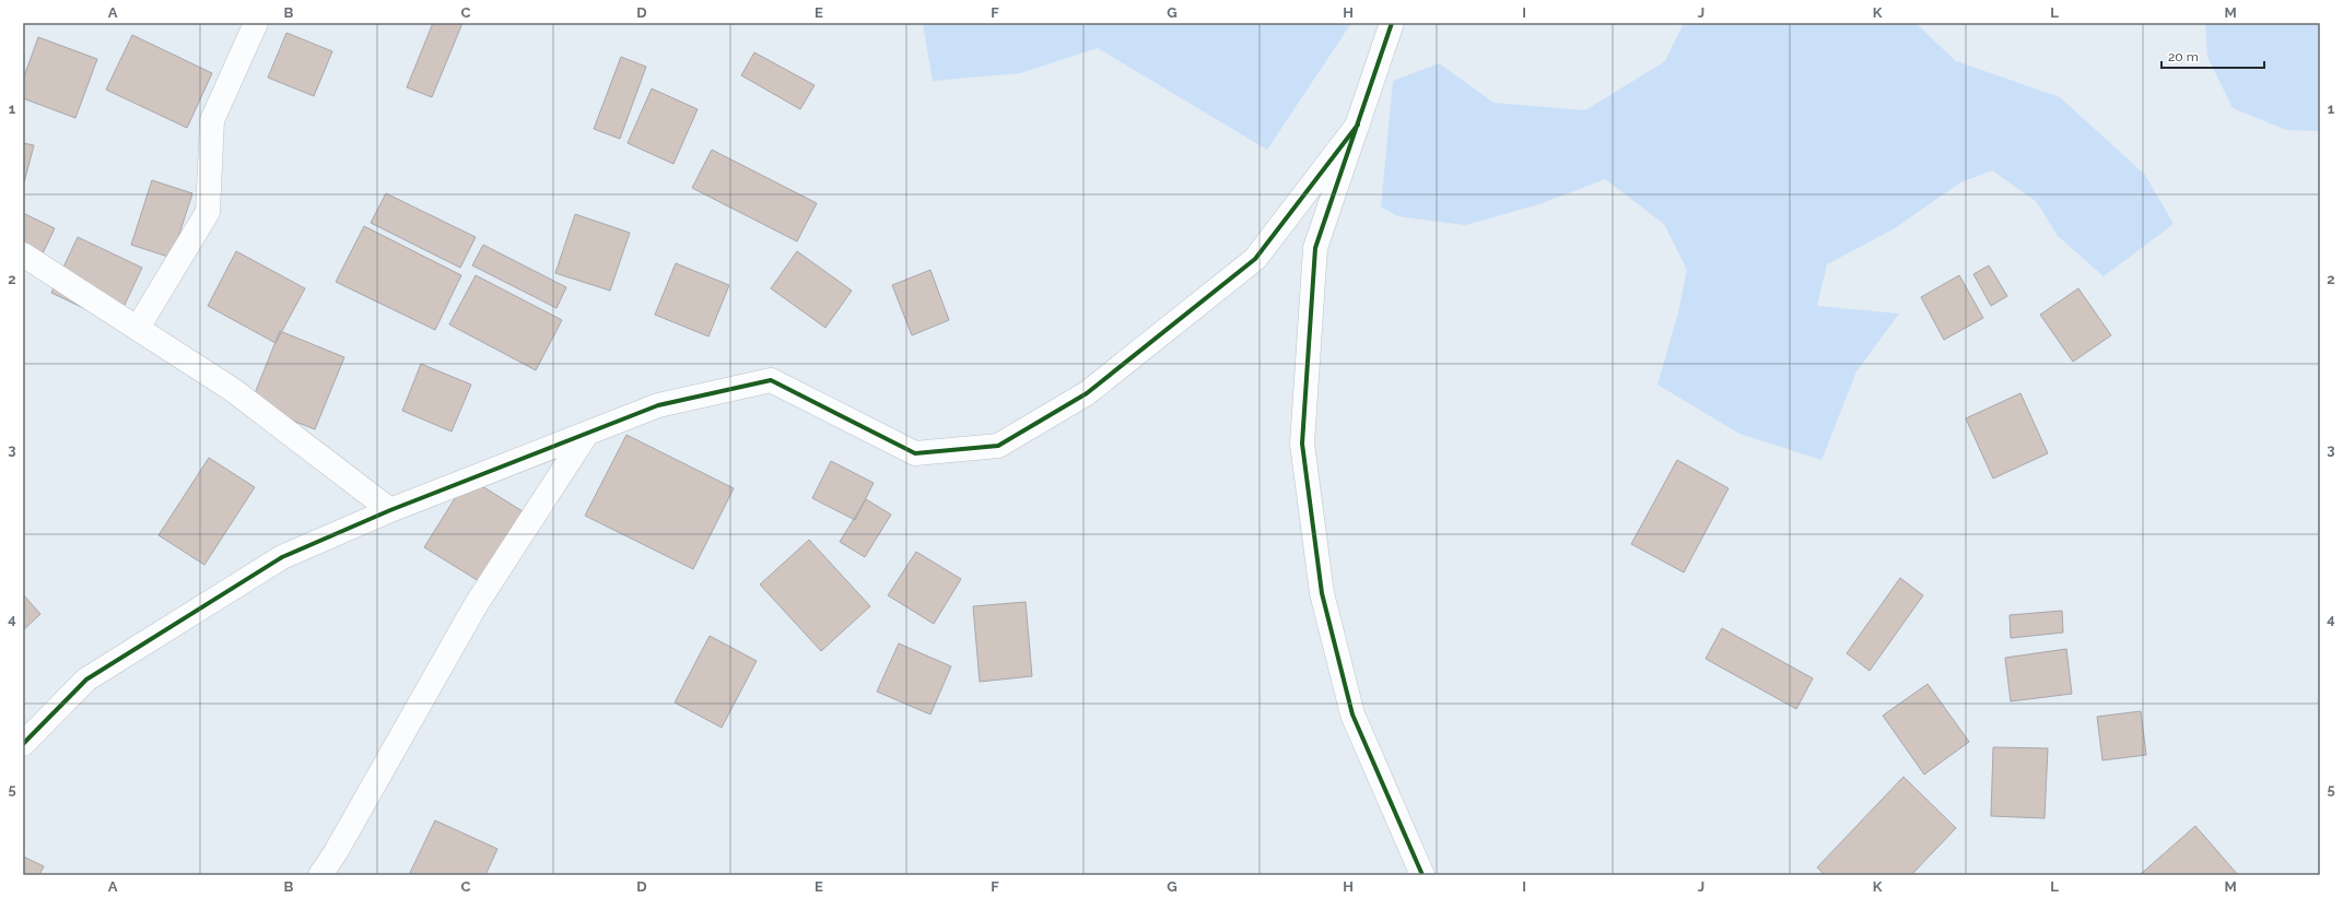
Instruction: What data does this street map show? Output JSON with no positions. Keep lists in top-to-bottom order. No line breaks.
{"scale_bar":"20 m","grid":{"columns":["A","B","C","D","E","F","G","H","I","J","K","L","M"],"rows":["1","2","3","4","5"]}}
